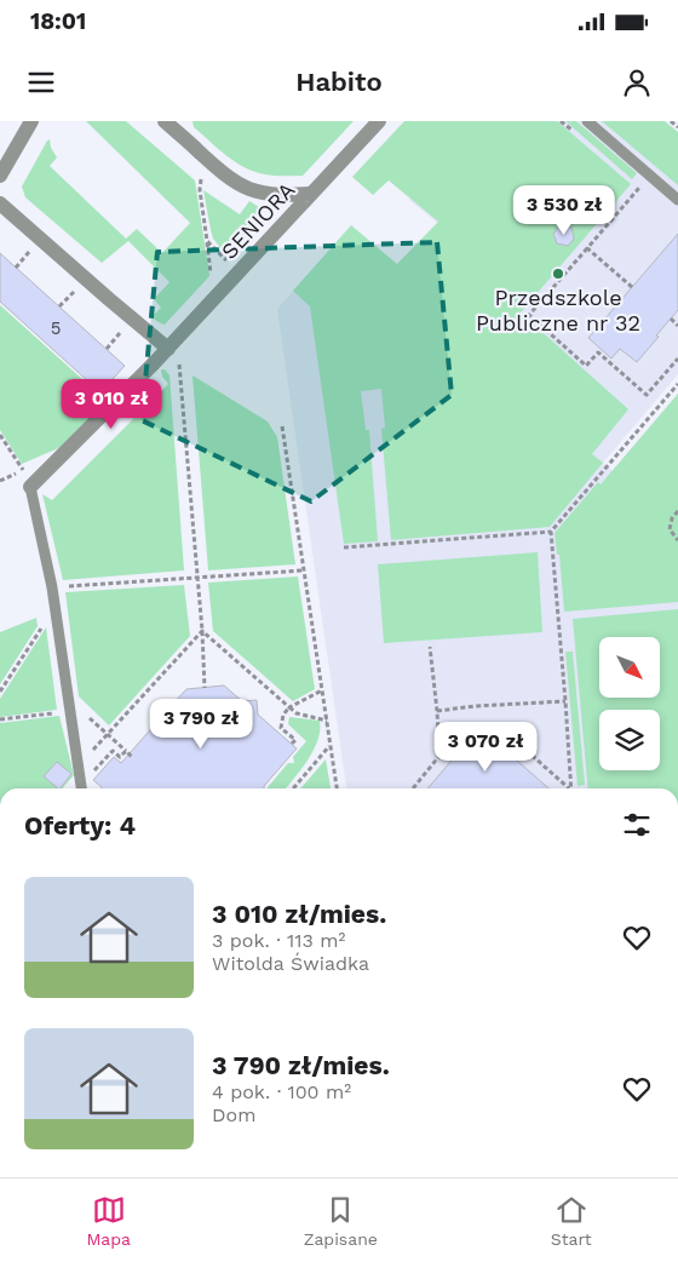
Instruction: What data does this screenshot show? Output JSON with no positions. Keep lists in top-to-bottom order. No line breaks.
{"streets":{"street":["SENIORA"]},"places":["Przedszkole Publiczne nr 32"],"house_numbers":["5"],"north":"bottom right","page":{"status":"18:01","header":"Habito","price":["3 530 zł","3 010 zł","3 790 zł","3 070 zł"],"heading":"Oferty: 4","list":[{"name":"3 010 zł/mies.","note":"3 pok. · 113 m² · Witolda Świadka"},{"name":"3 790 zł/mies.","note":"4 pok. · 100 m² · Dom"}],"tabs":["Mapa","Zapisane","Start"]}}
